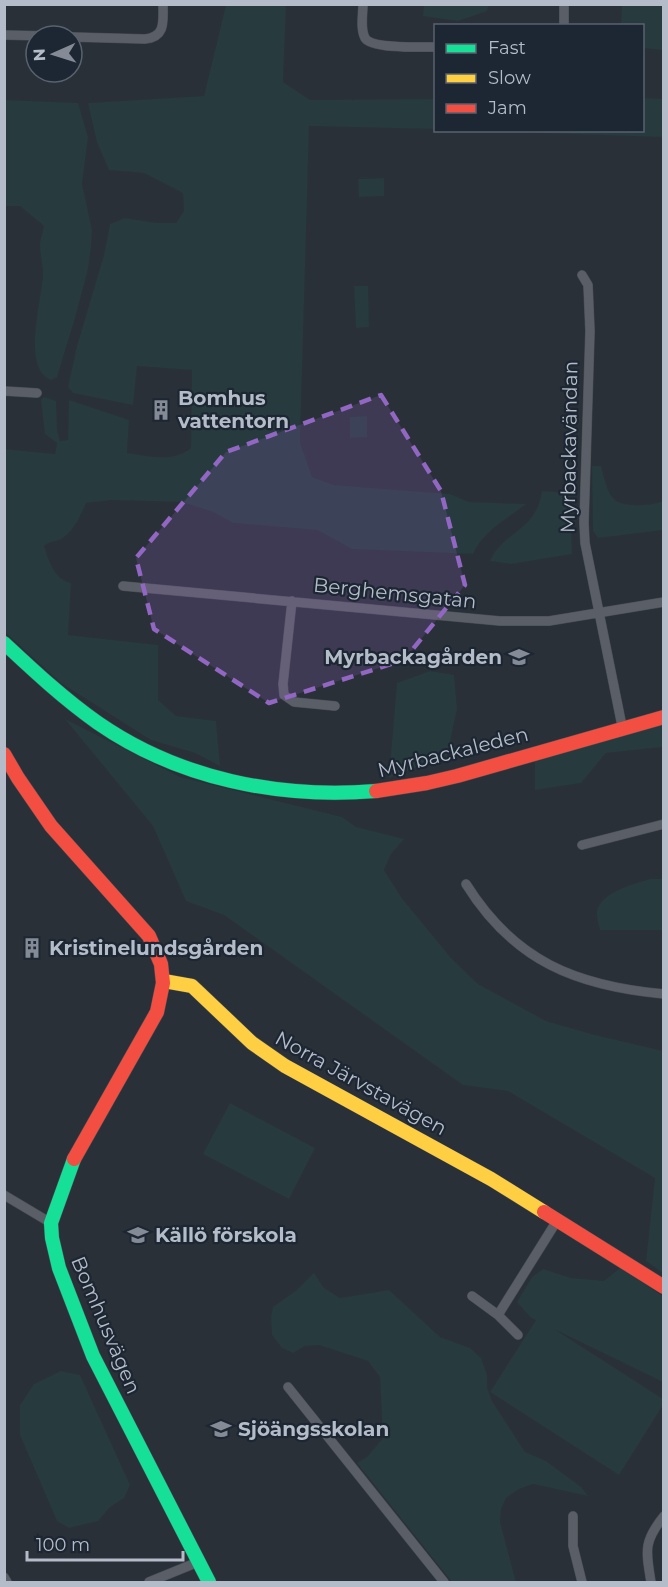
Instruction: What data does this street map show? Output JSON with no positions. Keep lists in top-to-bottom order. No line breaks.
{"streets":{"street":["Myrbackavändan","Berghemsgatan","Myrbackaleden","Norra Järvstavägen","Bomhusvägen"]},"crossings":[["Myrbackavändan","Berghemsgatan"],["Myrbackavändan","Myrbackaleden"],["Norra Järvstavägen","Bomhusvägen"]],"places":{"building":["Bomhus vattentorn","Kristinelundsgården"],"school or university":["Myrbackagården","Källö förskola","Sjöängsskolan"]},"legend":["Fast","Slow","Jam"],"scale_bar":"100 m","north":"left"}
